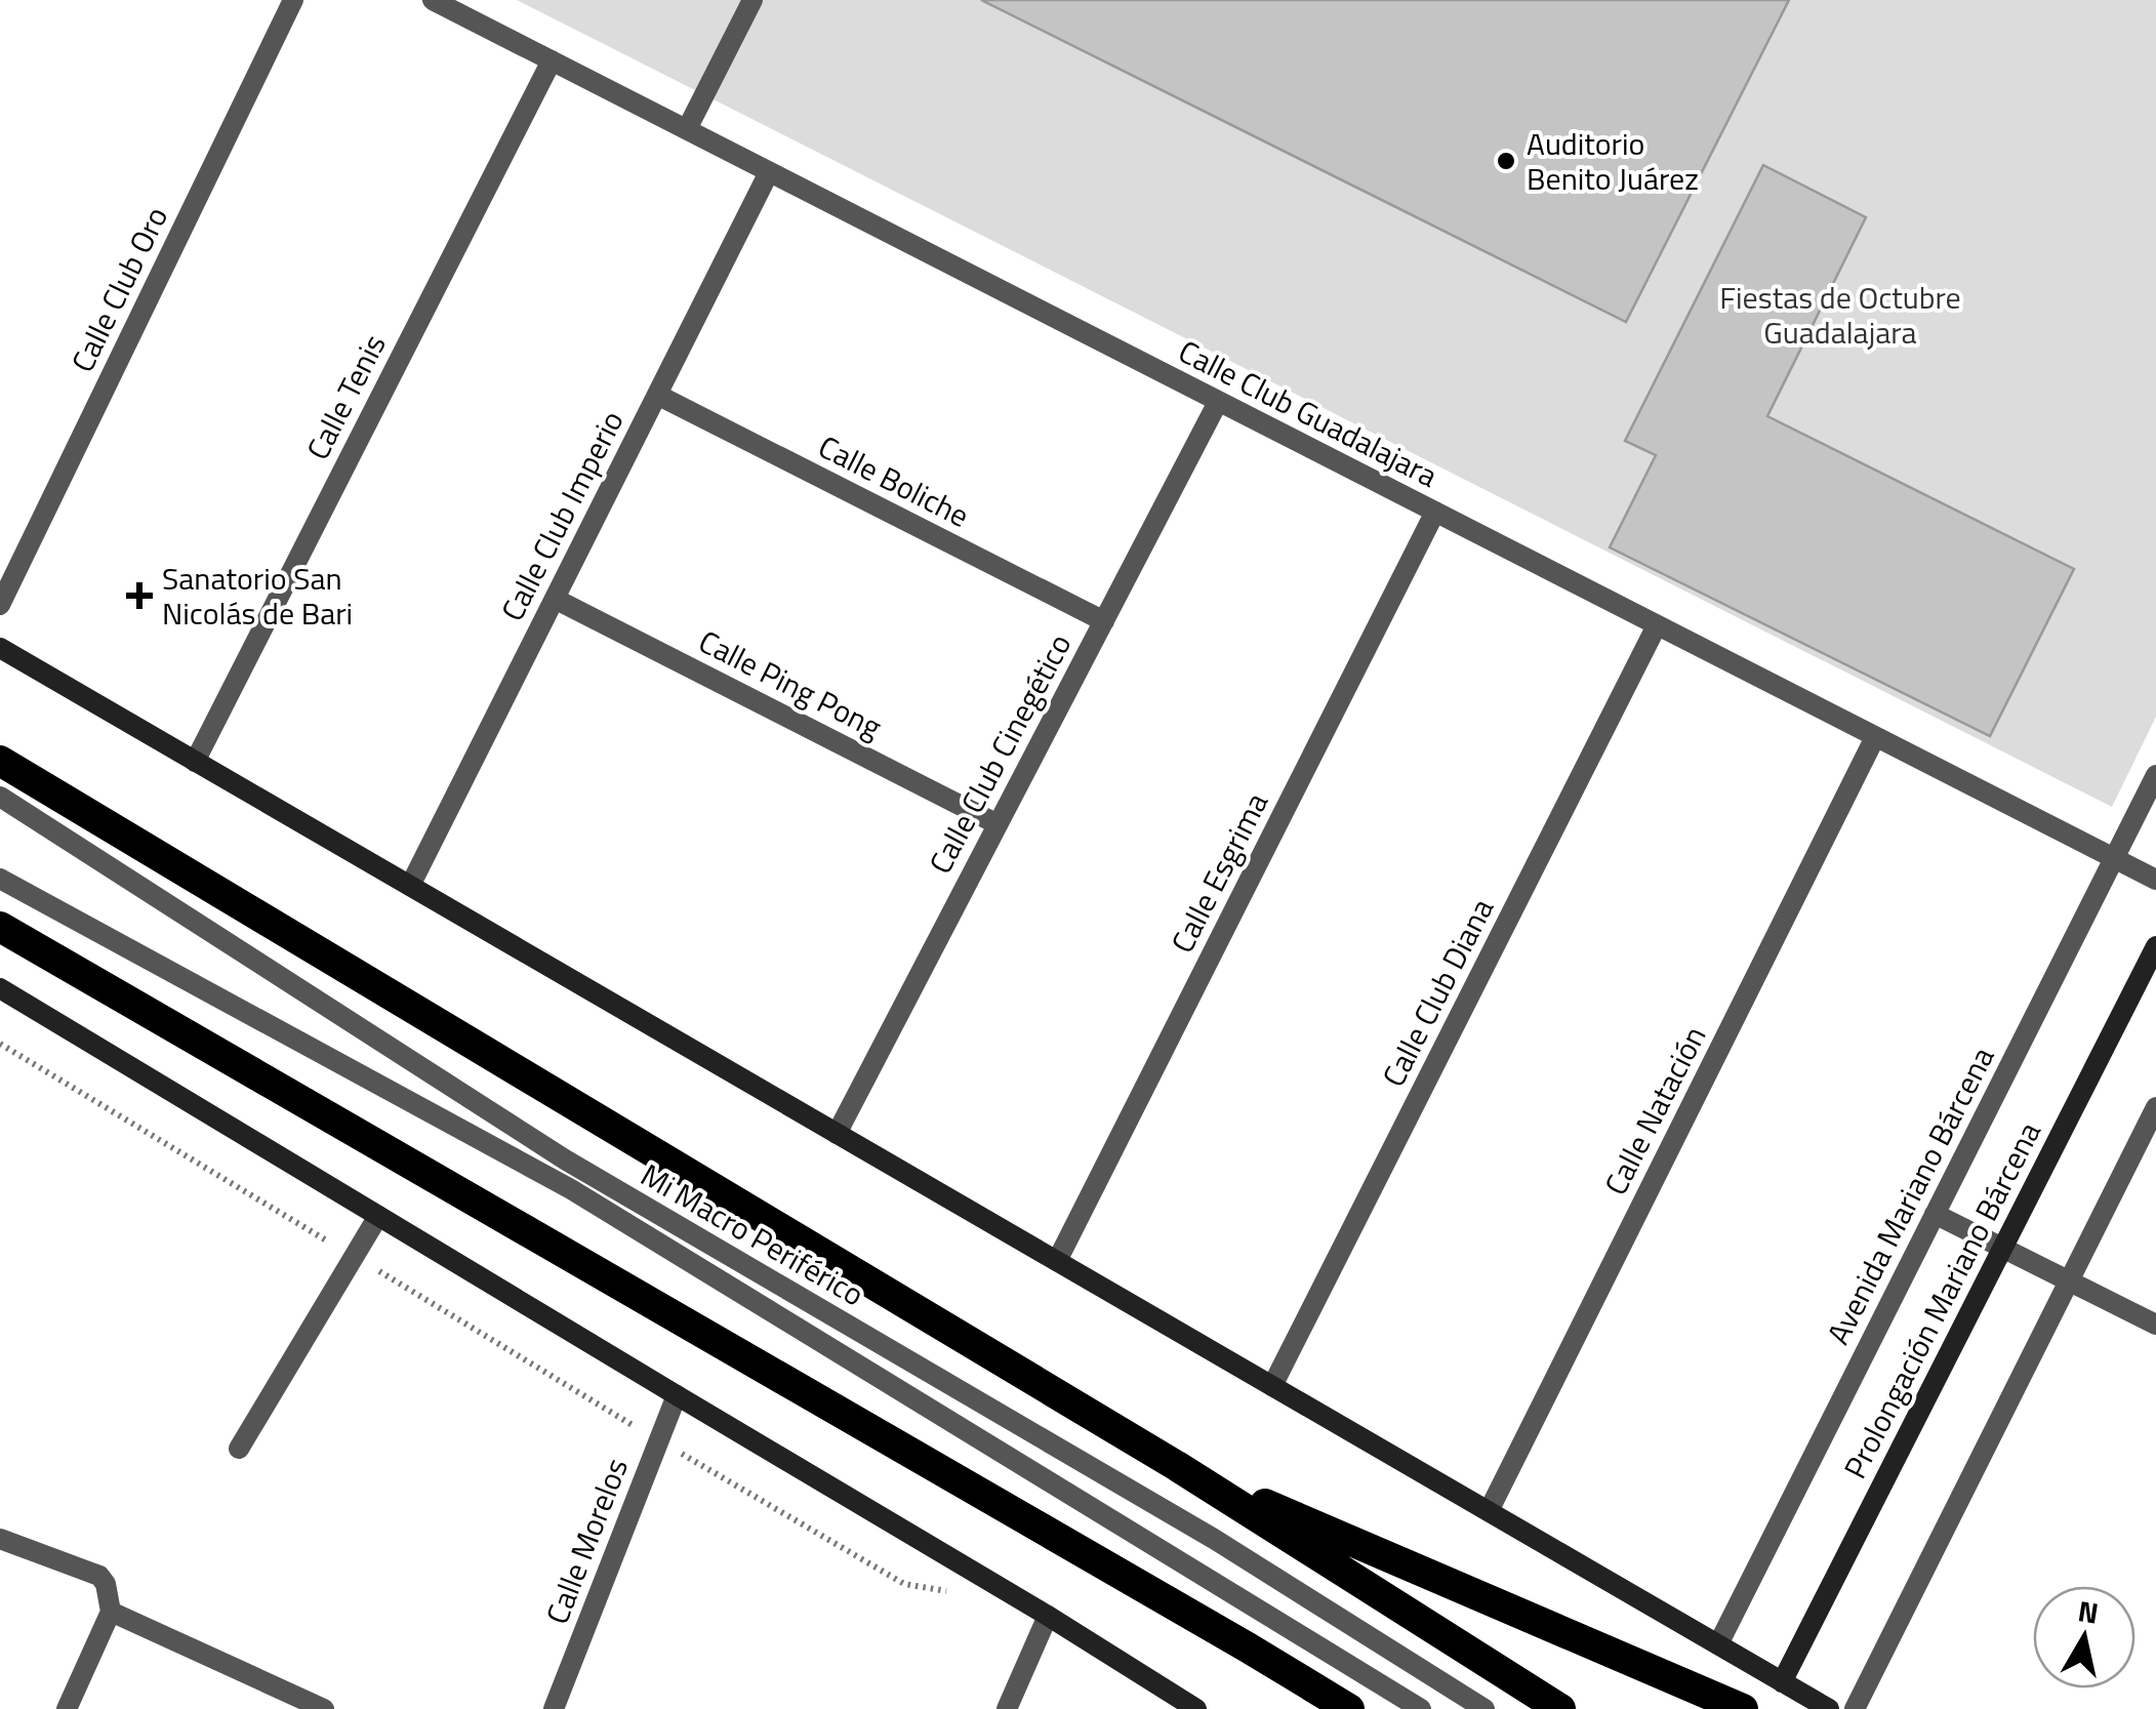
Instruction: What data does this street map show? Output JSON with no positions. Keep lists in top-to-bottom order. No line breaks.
{"streets":{"street":["Calle Club Oro","Calle Tenis","Calle Club Guadalajara","Calle Boliche","Calle Club Imperio","Calle Ping Pong","Calle Club Cinegético","Calle Esgrima","Calle Club Diana","Calle Natación","Avenida Mariano Bárcena","Mi Macro Periférico","Prolongación Mariano Bárcena","Calle Morelos"]},"crossings":[["Calle Tenis","Calle Club Guadalajara"],["Calle Club Guadalajara","Calle Club Imperio"],["Calle Club Guadalajara","Calle Club Cinegético"],["Calle Club Guadalajara","Calle Esgrima"],["Calle Club Guadalajara","Calle Club Diana"],["Calle Club Guadalajara","Calle Natación"],["Calle Club Guadalajara","Avenida Mariano Bárcena"],["Calle Boliche","Calle Club Imperio"],["Calle Boliche","Calle Club Cinegético"],["Calle Club Imperio","Calle Ping Pong"],["Calle Ping Pong","Calle Club Cinegético"]],"parks":["Fiestas de Octubre Guadalajara"],"places":{"other":["Auditorio Benito Juárez"],"health":["Sanatorio San Nicolás de Bari"]},"north":"top"}
